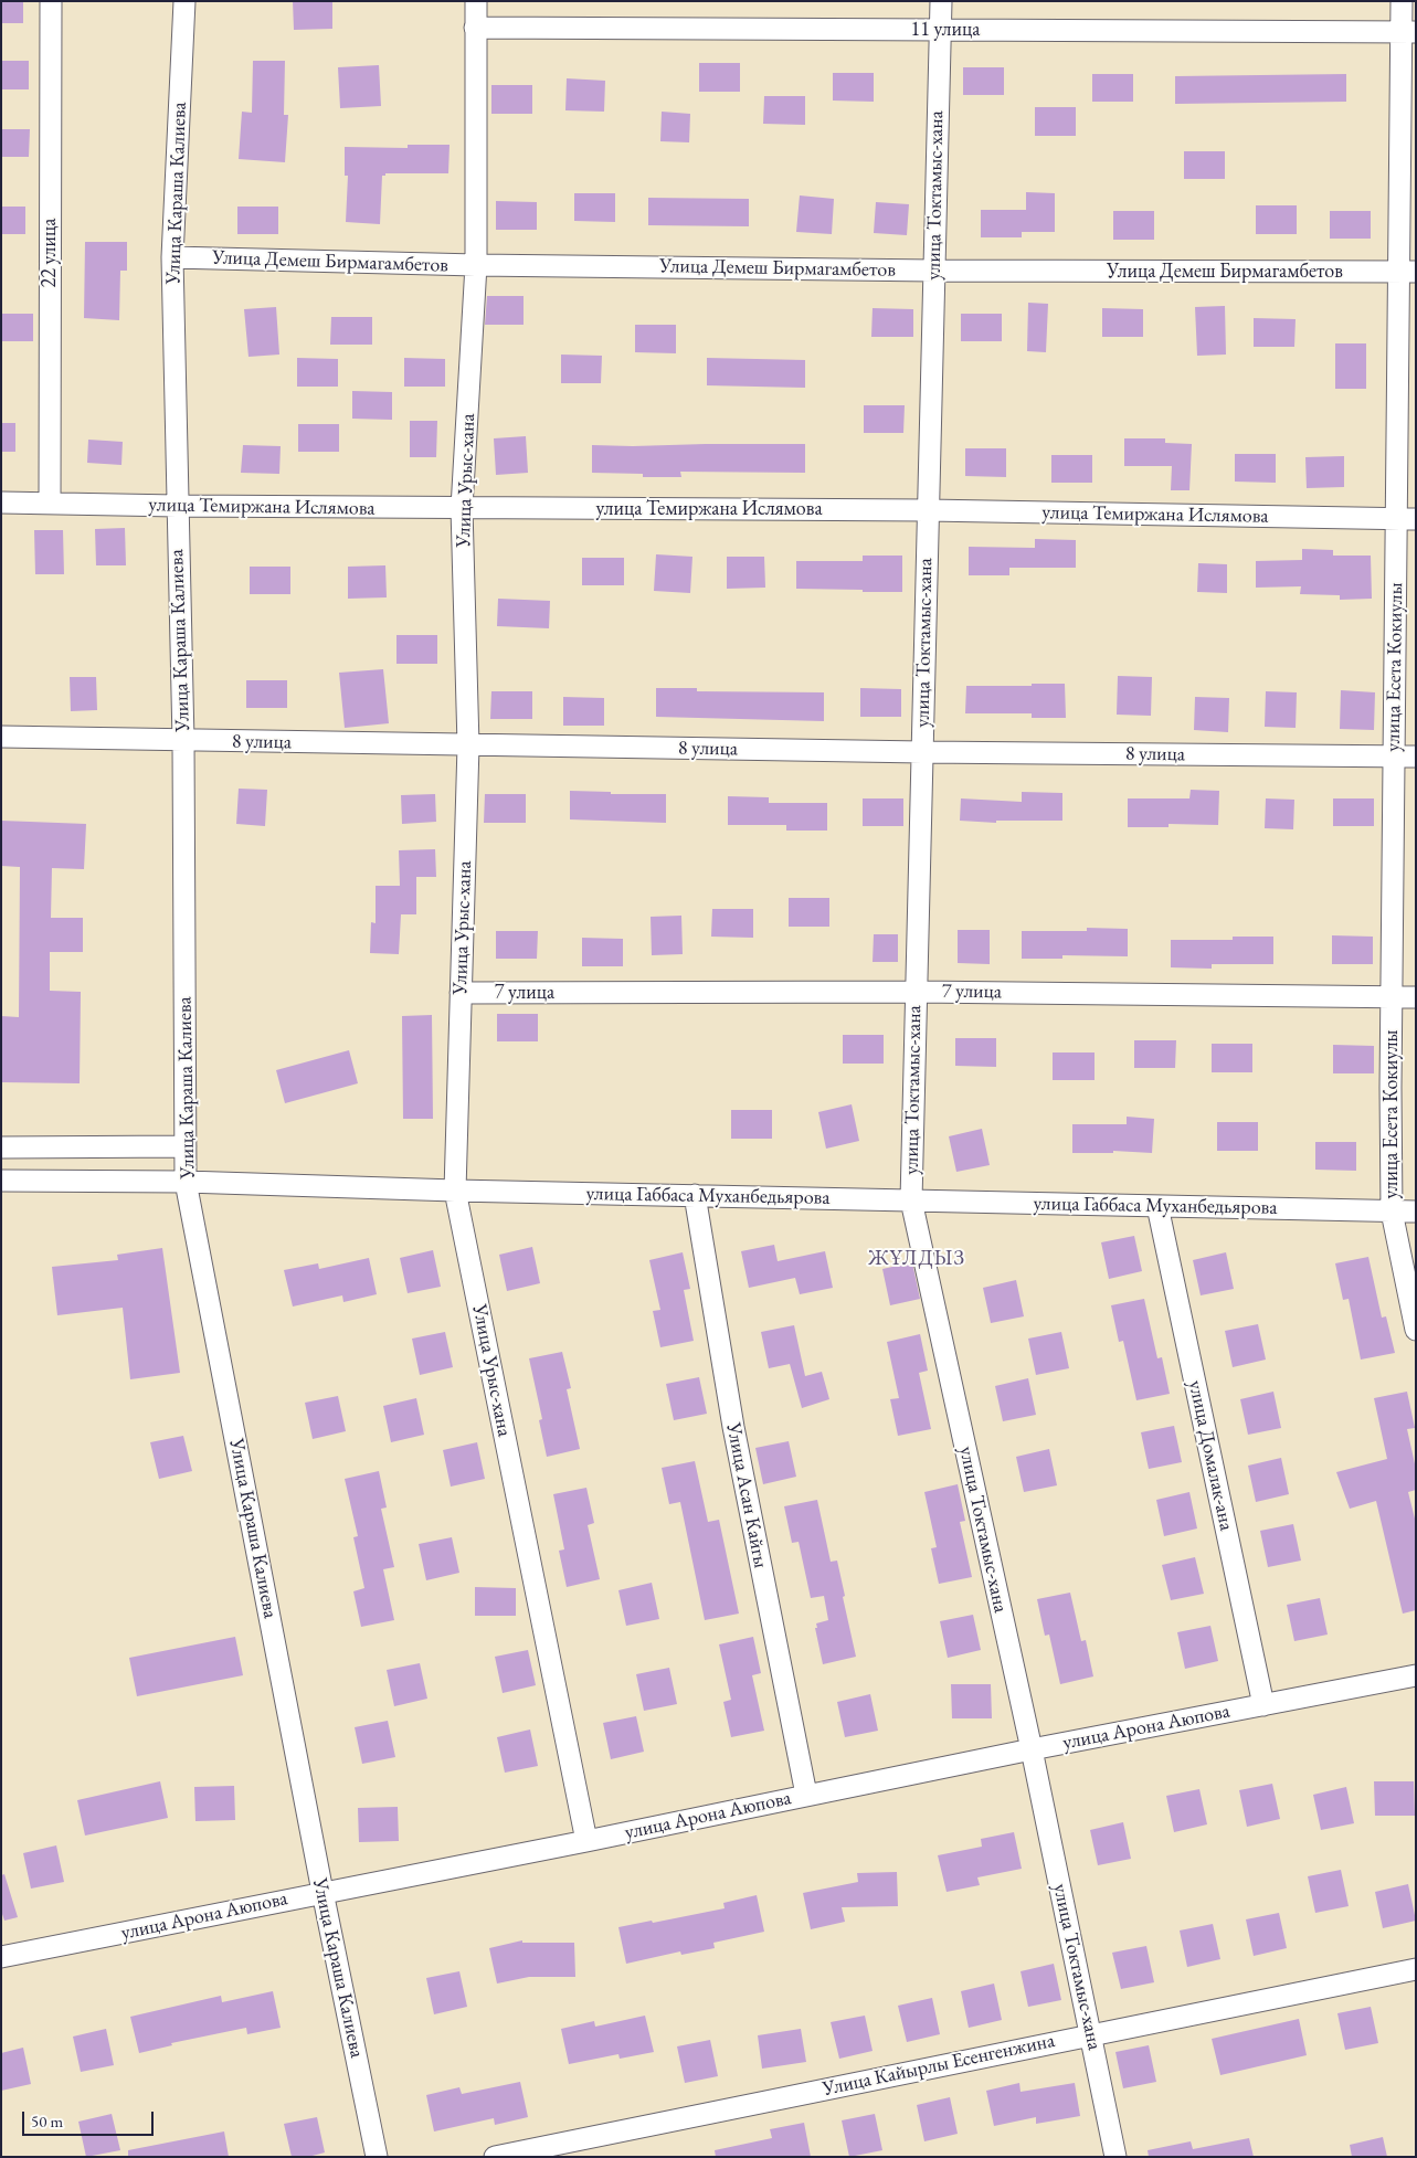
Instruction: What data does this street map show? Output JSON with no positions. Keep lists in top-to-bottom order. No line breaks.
{"streets":{"street":["11 улица","Улица Караша Калиева","улица Токтамыс-хана","22 улица","Улица Демеш Бирмагамбетов","Улица Урыс-хана","улица Темиржана Ислямова","улица Есета Кокиулы","8 улица","7 улица","улица Габбаса Муханбедьярова","улица Домалак-ана","Улица Асан Кайгы","улица Арона Аюпова","Улица Кайырлы Есенгенжина"]},"crossings":[["11 улица","улица Токтамыс-хана"],["11 улица","Улица Урыс-хана"],["11 улица","улица Есета Кокиулы"],["Улица Караша Калиева","Улица Демеш Бирмагамбетов"],["Улица Караша Калиева","улица Темиржана Ислямова"],["Улица Караша Калиева","8 улица"],["Улица Караша Калиева","улица Габбаса Муханбедьярова"],["Улица Караша Калиева","улица Арона Аюпова"],["улица Токтамыс-хана","Улица Демеш Бирмагамбетов"],["улица Токтамыс-хана","улица Темиржана Ислямова"],["улица Токтамыс-хана","8 улица"],["улица Токтамыс-хана","7 улица"],["улица Токтамыс-хана","улица Габбаса Муханбедьярова"],["улица Токтамыс-хана","улица Арона Аюпова"],["улица Токтамыс-хана","Улица Кайырлы Есенгенжина"],["22 улица","улица Темиржана Ислямова"],["Улица Демеш Бирмагамбетов","Улица Урыс-хана"],["Улица Демеш Бирмагамбетов","улица Есета Кокиулы"],["Улица Урыс-хана","улица Темиржана Ислямова"],["Улица Урыс-хана","8 улица"],["Улица Урыс-хана","7 улица"],["Улица Урыс-хана","улица Габбаса Муханбедьярова"],["Улица Урыс-хана","улица Арона Аюпова"],["улица Темиржана Ислямова","улица Есета Кокиулы"],["улица Есета Кокиулы","8 улица"],["улица Есета Кокиулы","7 улица"],["улица Есета Кокиулы","улица Габбаса Муханбедьярова"],["улица Габбаса Муханбедьярова","улица Домалак-ана"],["улица Габбаса Муханбедьярова","Улица Асан Кайгы"],["улица Домалак-ана","улица Арона Аюпова"],["Улица Асан Кайгы","улица Арона Аюпова"]],"districts":["ЖҰЛДЫЗ"],"scale_bar":"50 m"}
